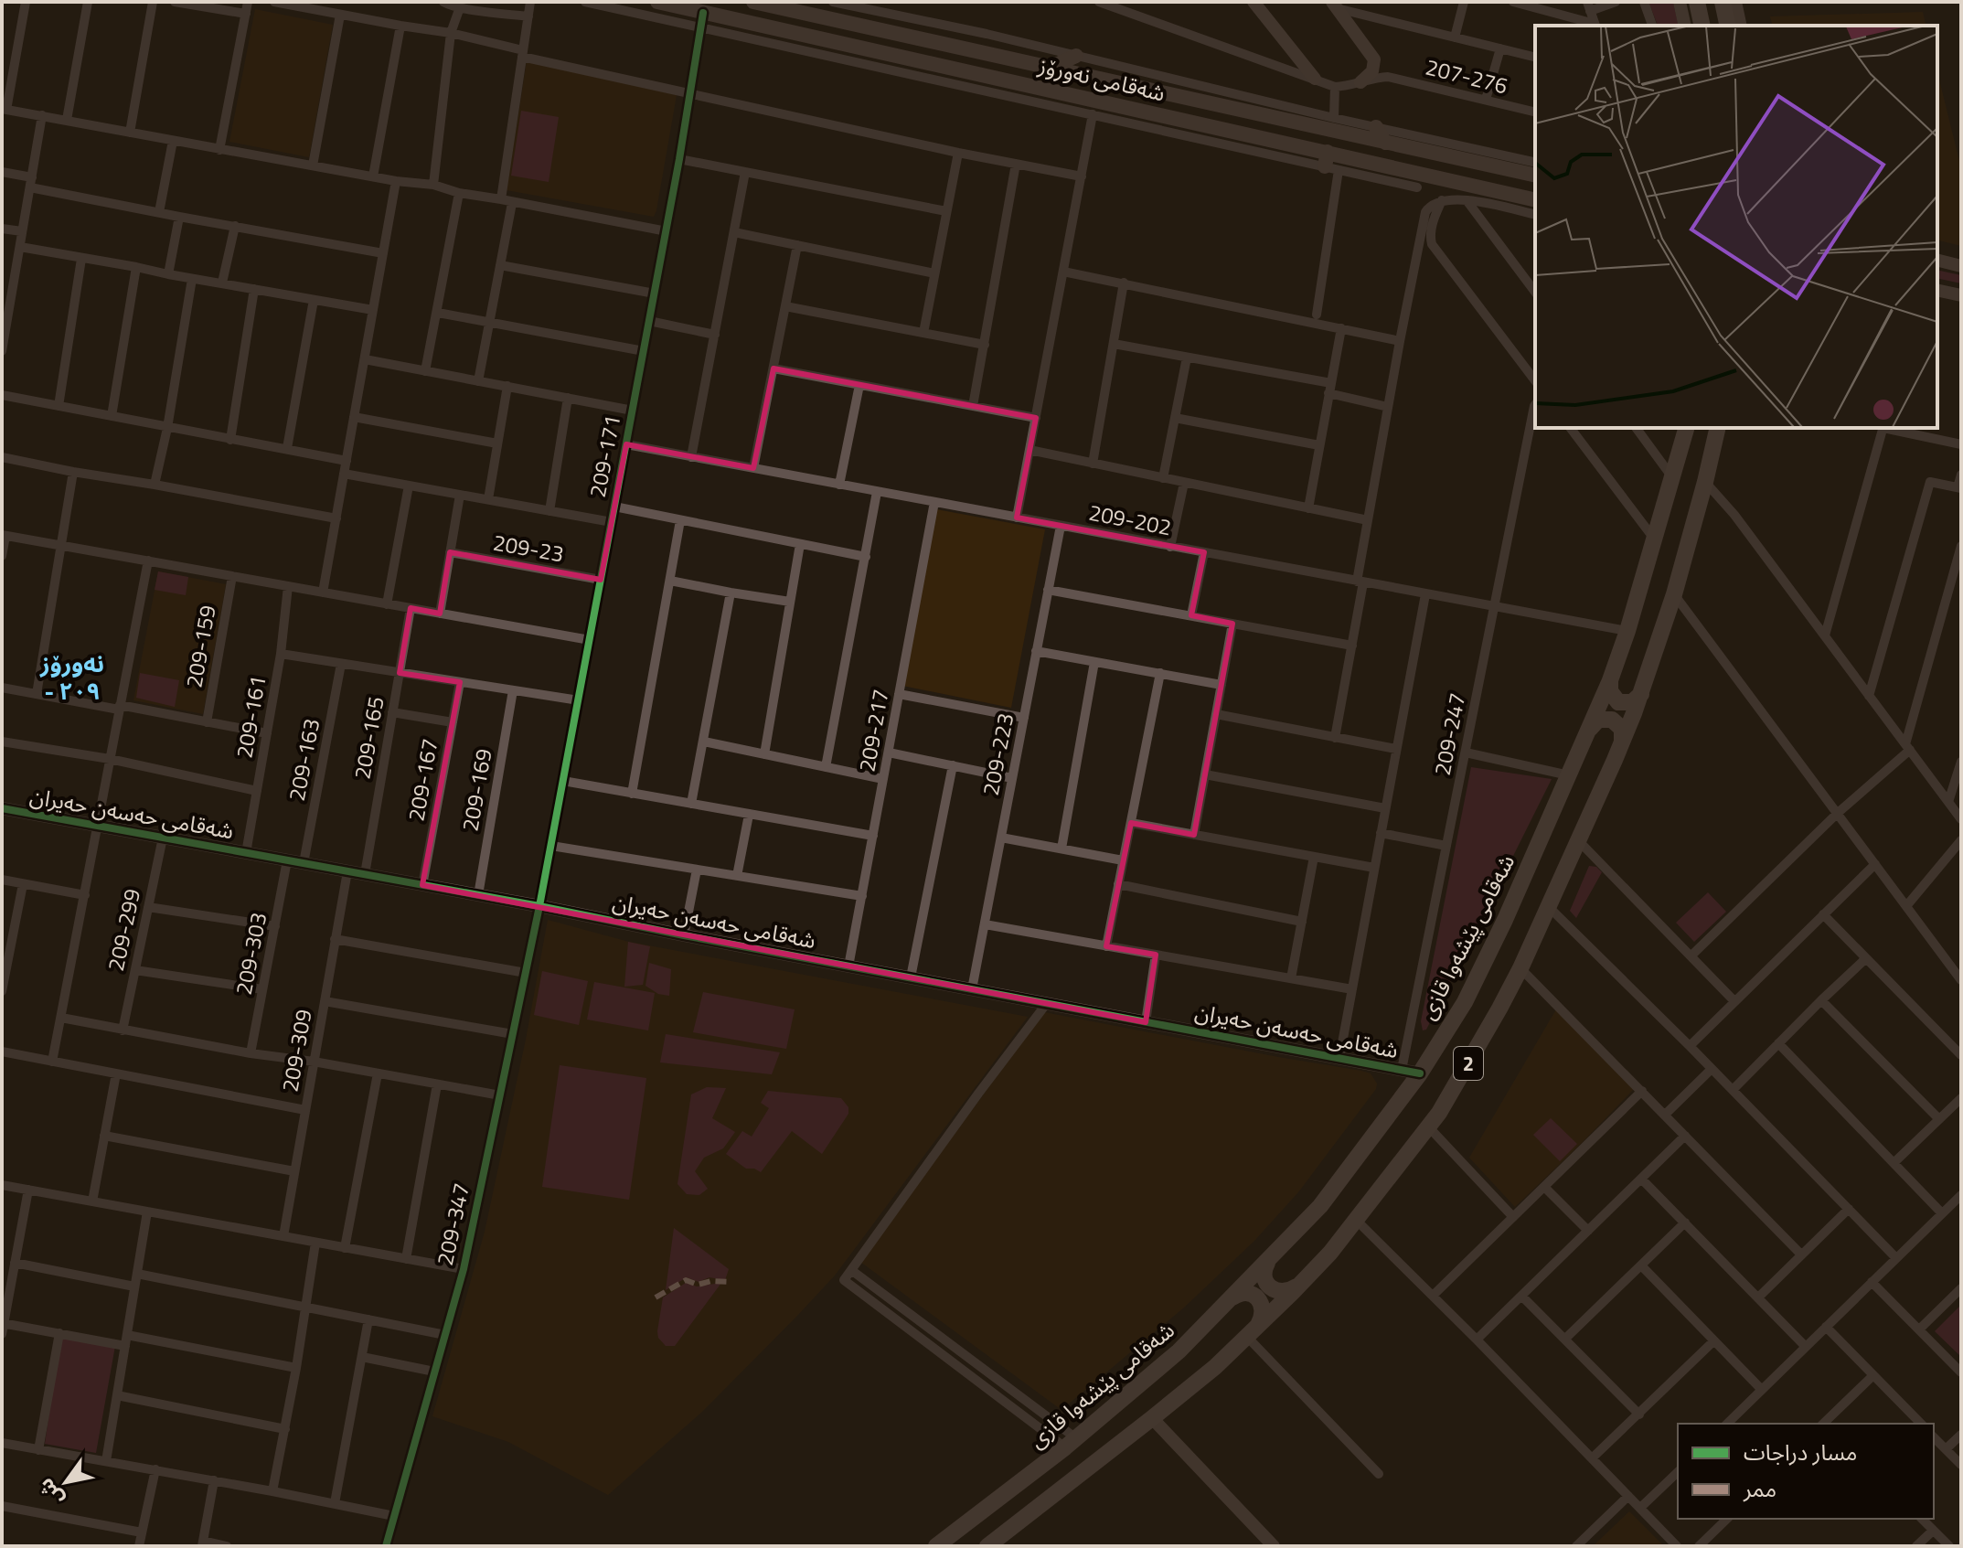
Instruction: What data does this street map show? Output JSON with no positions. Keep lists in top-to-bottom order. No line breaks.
{"streets":{"highway":["شەقامی پێشەوا قازی","2"],"main road":["شەقامی نەورۆز"],"street":["207-276","209-171","209-202","209-23","209-159","209-161","209-217","209-247","209-165","209-223","209-163","209-167","209-169","شەقامی حەسەن حەیران","209-299","209-303","209-309","209-347"]},"crossings":[["شەقامی نەورۆز","209-171"],["209-171","209-202"],["209-171","209-23"],["209-171","شەقامی حەسەن حەیران"],["209-171","209-347"],["209-202","209-217"],["209-202","209-247"],["209-202","209-223"],["209-202","شەقامی پێشەوا قازی"],["209-161","شەقامی حەسەن حەیران"],["209-217","شەقامی حەسەن حەیران"],["209-247","شەقامی حەسەن حەیران"],["209-165","شەقامی حەسەن حەیران"],["209-223","شەقامی حەسەن حەیران"],["209-163","شەقامی حەسەن حەیران"],["209-167","شەقامی حەسەن حەیران"],["209-169","شەقامی حەسەن حەیران"],["شەقامی حەسەن حەیران","209-299"],["شەقامی حەسەن حەیران","شەقامی پێشەوا قازی"],["شەقامی حەسەن حەیران","209-303"],["شەقامی حەسەن حەیران","209-309"],["شەقامی حەسەن حەیران","209-347"]],"districts":["نەورۆز - ٢٠٩"],"legend":["مسار دراجات","ممر"],"north":"bottom left"}
